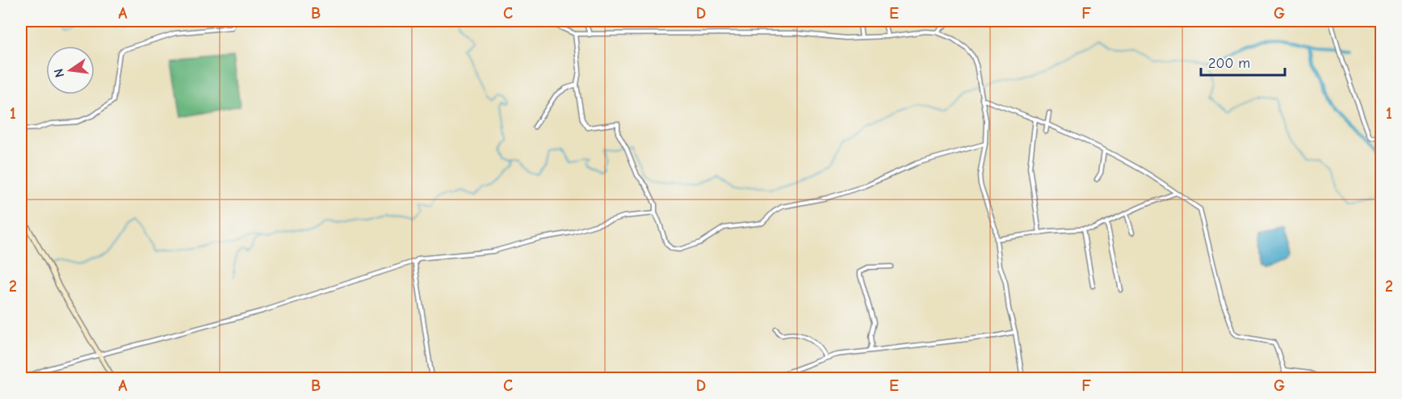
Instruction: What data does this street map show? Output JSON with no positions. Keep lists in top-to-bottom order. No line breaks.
{"scale_bar":"200 m","north":"left","grid":{"columns":["A","B","C","D","E","F","G"],"rows":["1","2"]}}
